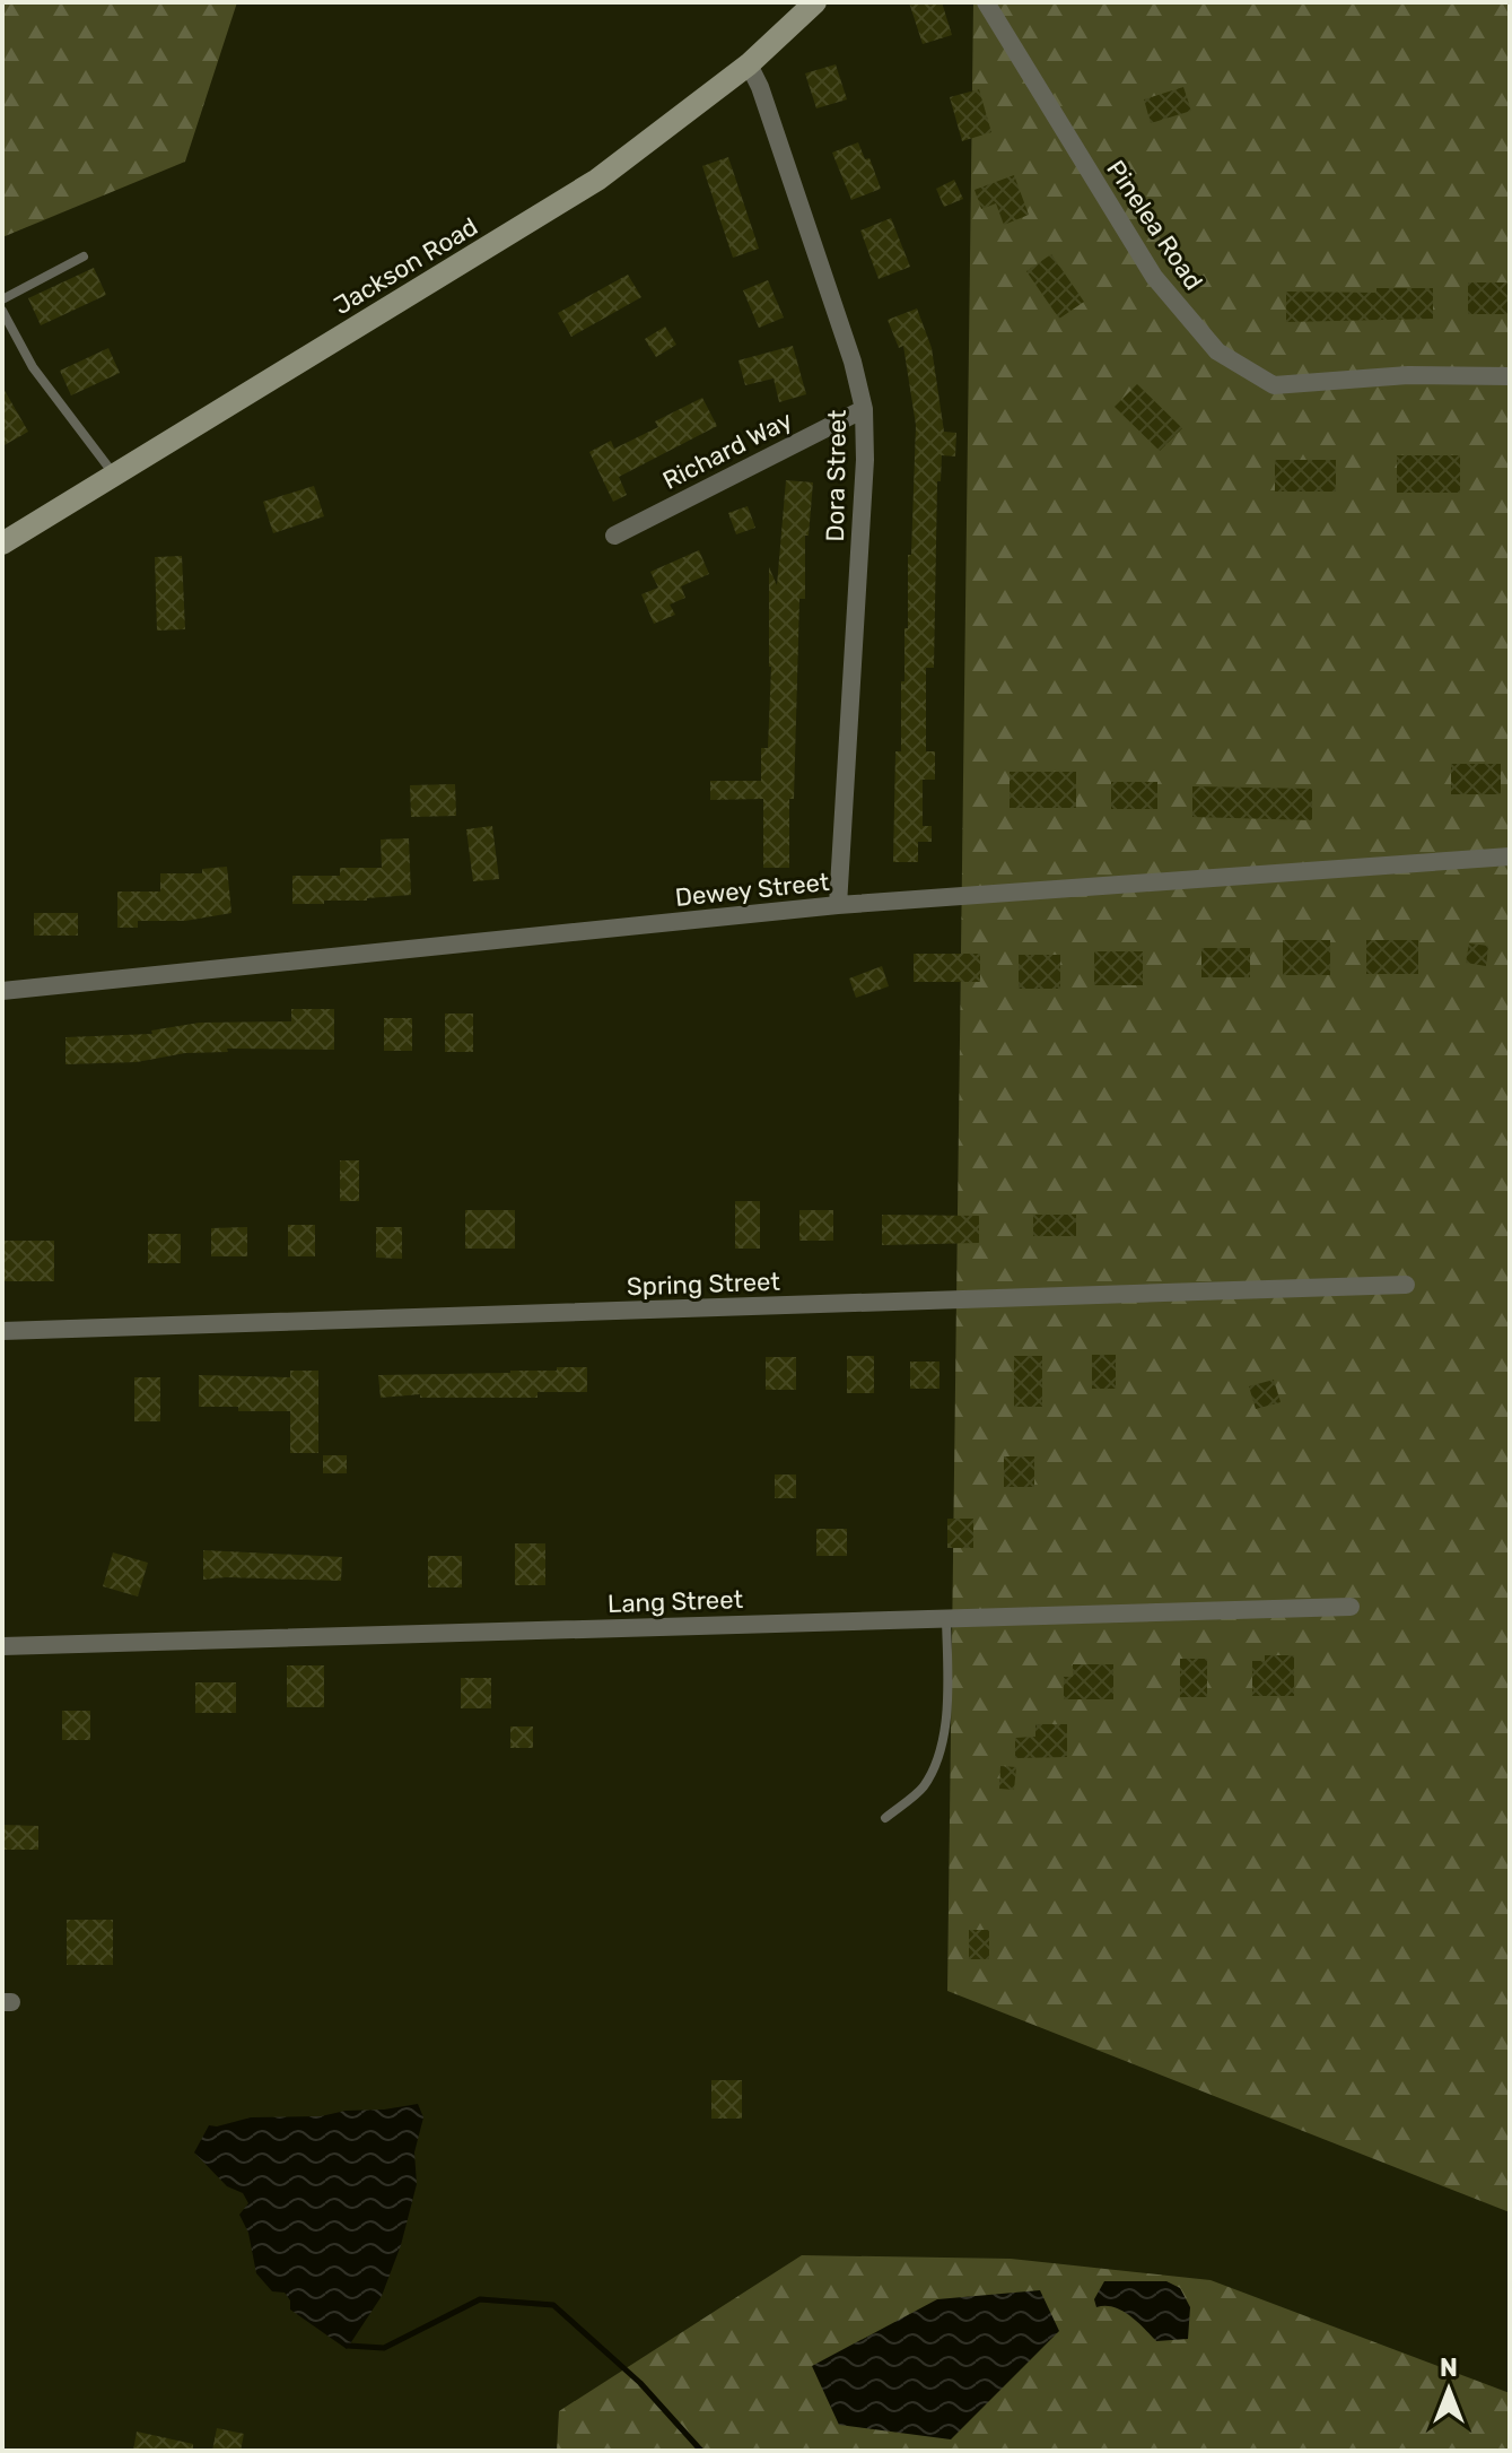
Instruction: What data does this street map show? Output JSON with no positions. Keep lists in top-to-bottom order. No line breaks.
{"streets":{"main road":["Jackson Road"],"street":["Pinelea Road","Richard Way","Dora Street","Dewey Street","Spring Street","Lang Street"]},"crossings":[["Jackson Road","Dora Street"],["Richard Way","Dora Street"],["Dora Street","Dewey Street"]],"north":"top"}
